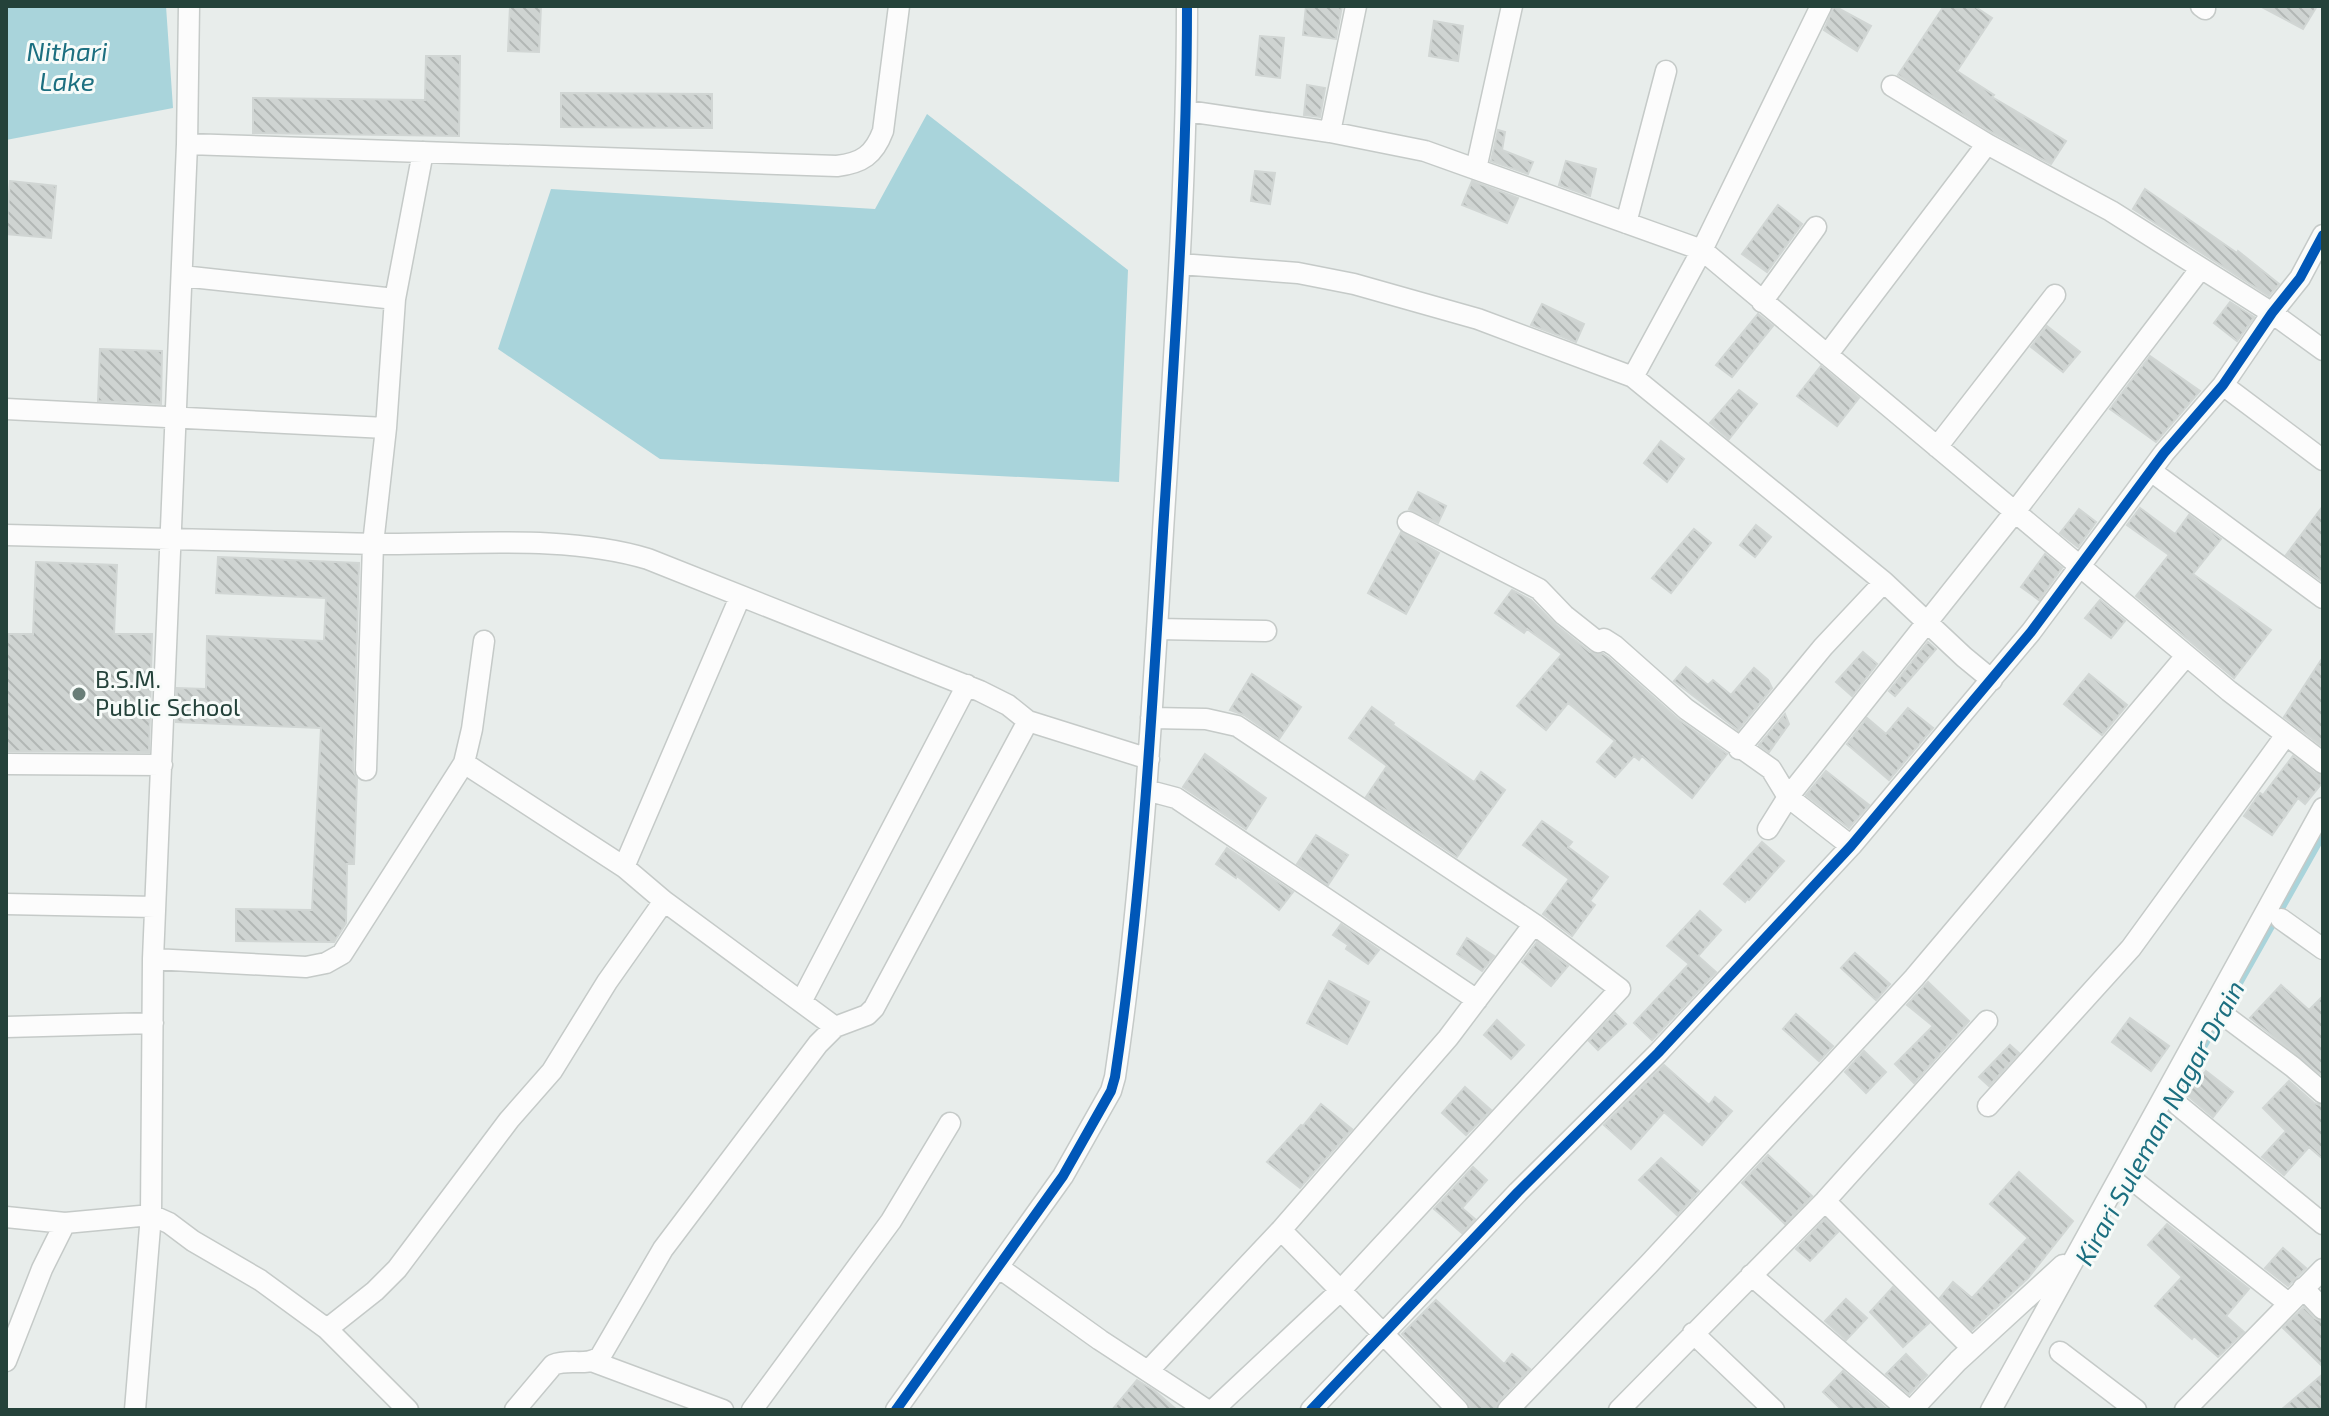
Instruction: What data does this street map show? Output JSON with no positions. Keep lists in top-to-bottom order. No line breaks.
{"water":["Nithari Lake","Kirari Suleman Nagar Drain"],"places":["B.S.M. Public School"]}
